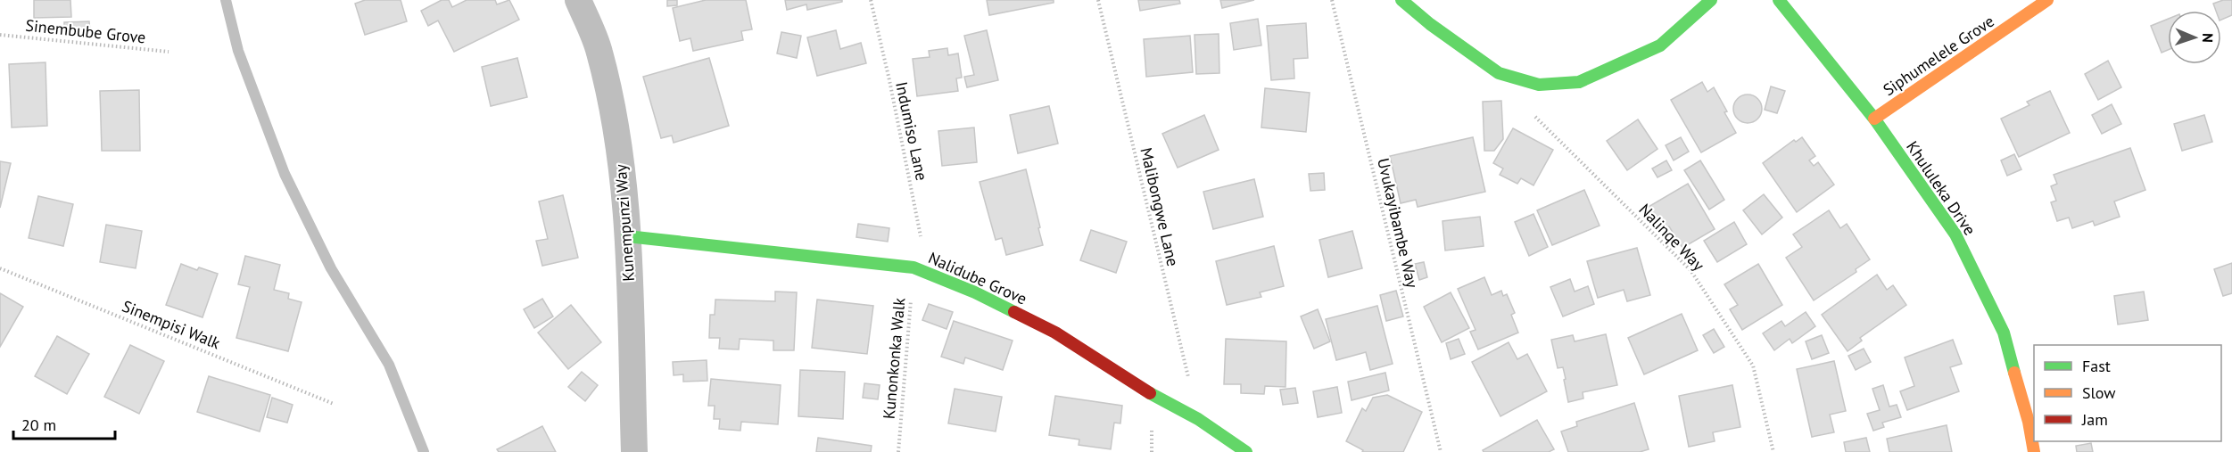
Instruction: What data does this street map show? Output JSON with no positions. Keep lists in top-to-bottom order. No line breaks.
{"streets":{"street":["Siphumelele Grove","Khululeka Drive","Kunempunzi Way","Nalidube Grove"],"path":["Sinembube Grove","Indumiso Lane","Malibongwe Lane","Uvukayibambe Way","Nalinqe Way","Sinempisi Walk","Kunonkonka Walk"]},"crossings":[["Siphumelele Grove","Khululeka Drive"],["Indumiso Lane","Nalidube Grove"],["Indumiso Lane","Kunonkonka Walk"],["Malibongwe Lane","Nalidube Grove"],["Kunempunzi Way","Nalidube Grove"],["Nalidube Grove","Kunonkonka Walk"]],"legend":["Fast","Slow","Jam"],"scale_bar":"20 m","north":"right"}
